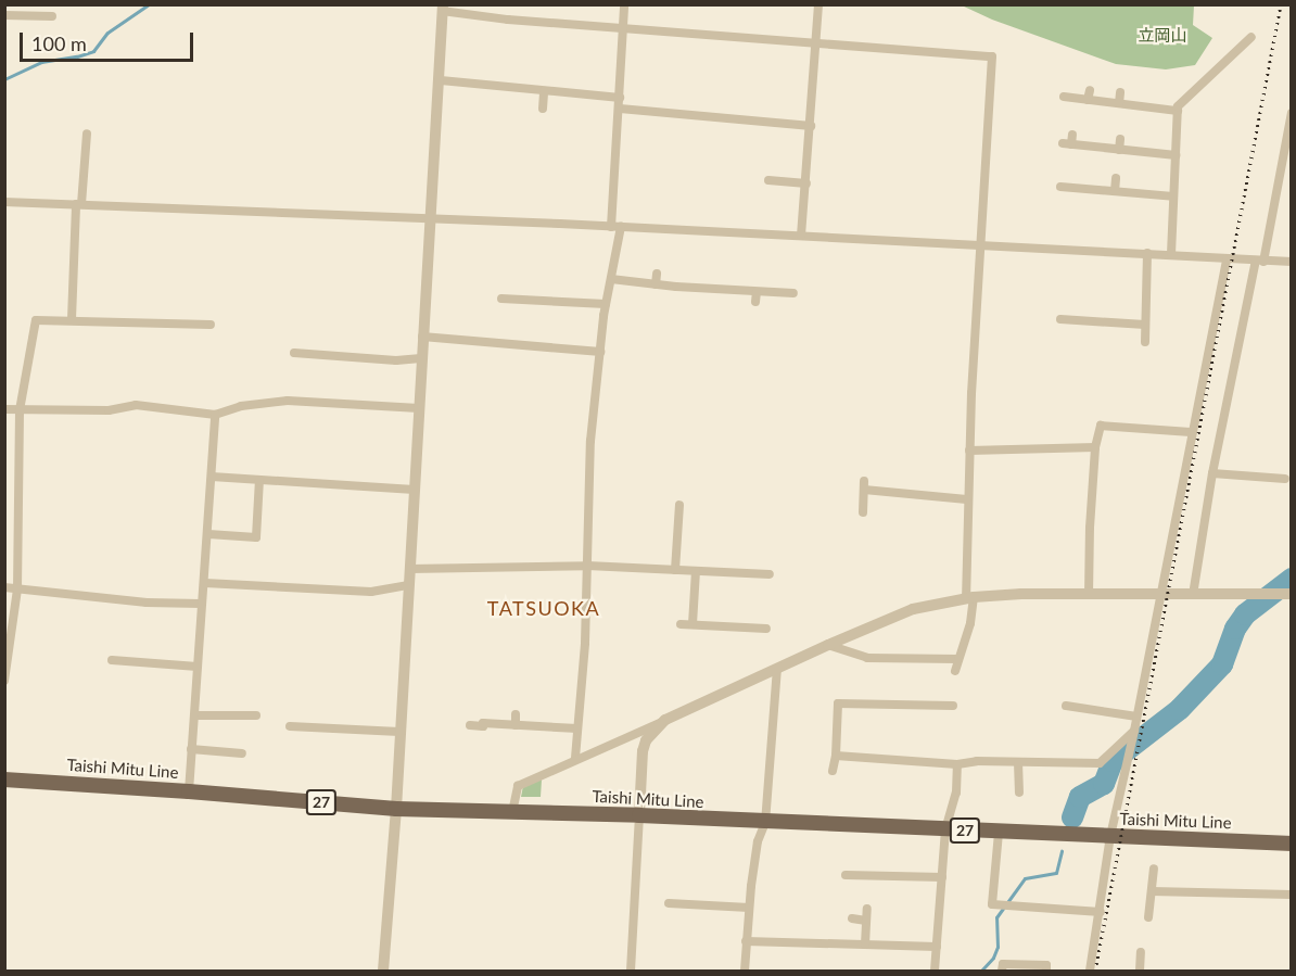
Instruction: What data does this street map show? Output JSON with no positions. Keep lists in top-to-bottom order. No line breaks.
{"streets":{"main road":["Taishi Mitu Line","27"]},"districts":["TATSUOKA"],"parks":["立岡山"],"scale_bar":"100 m"}
